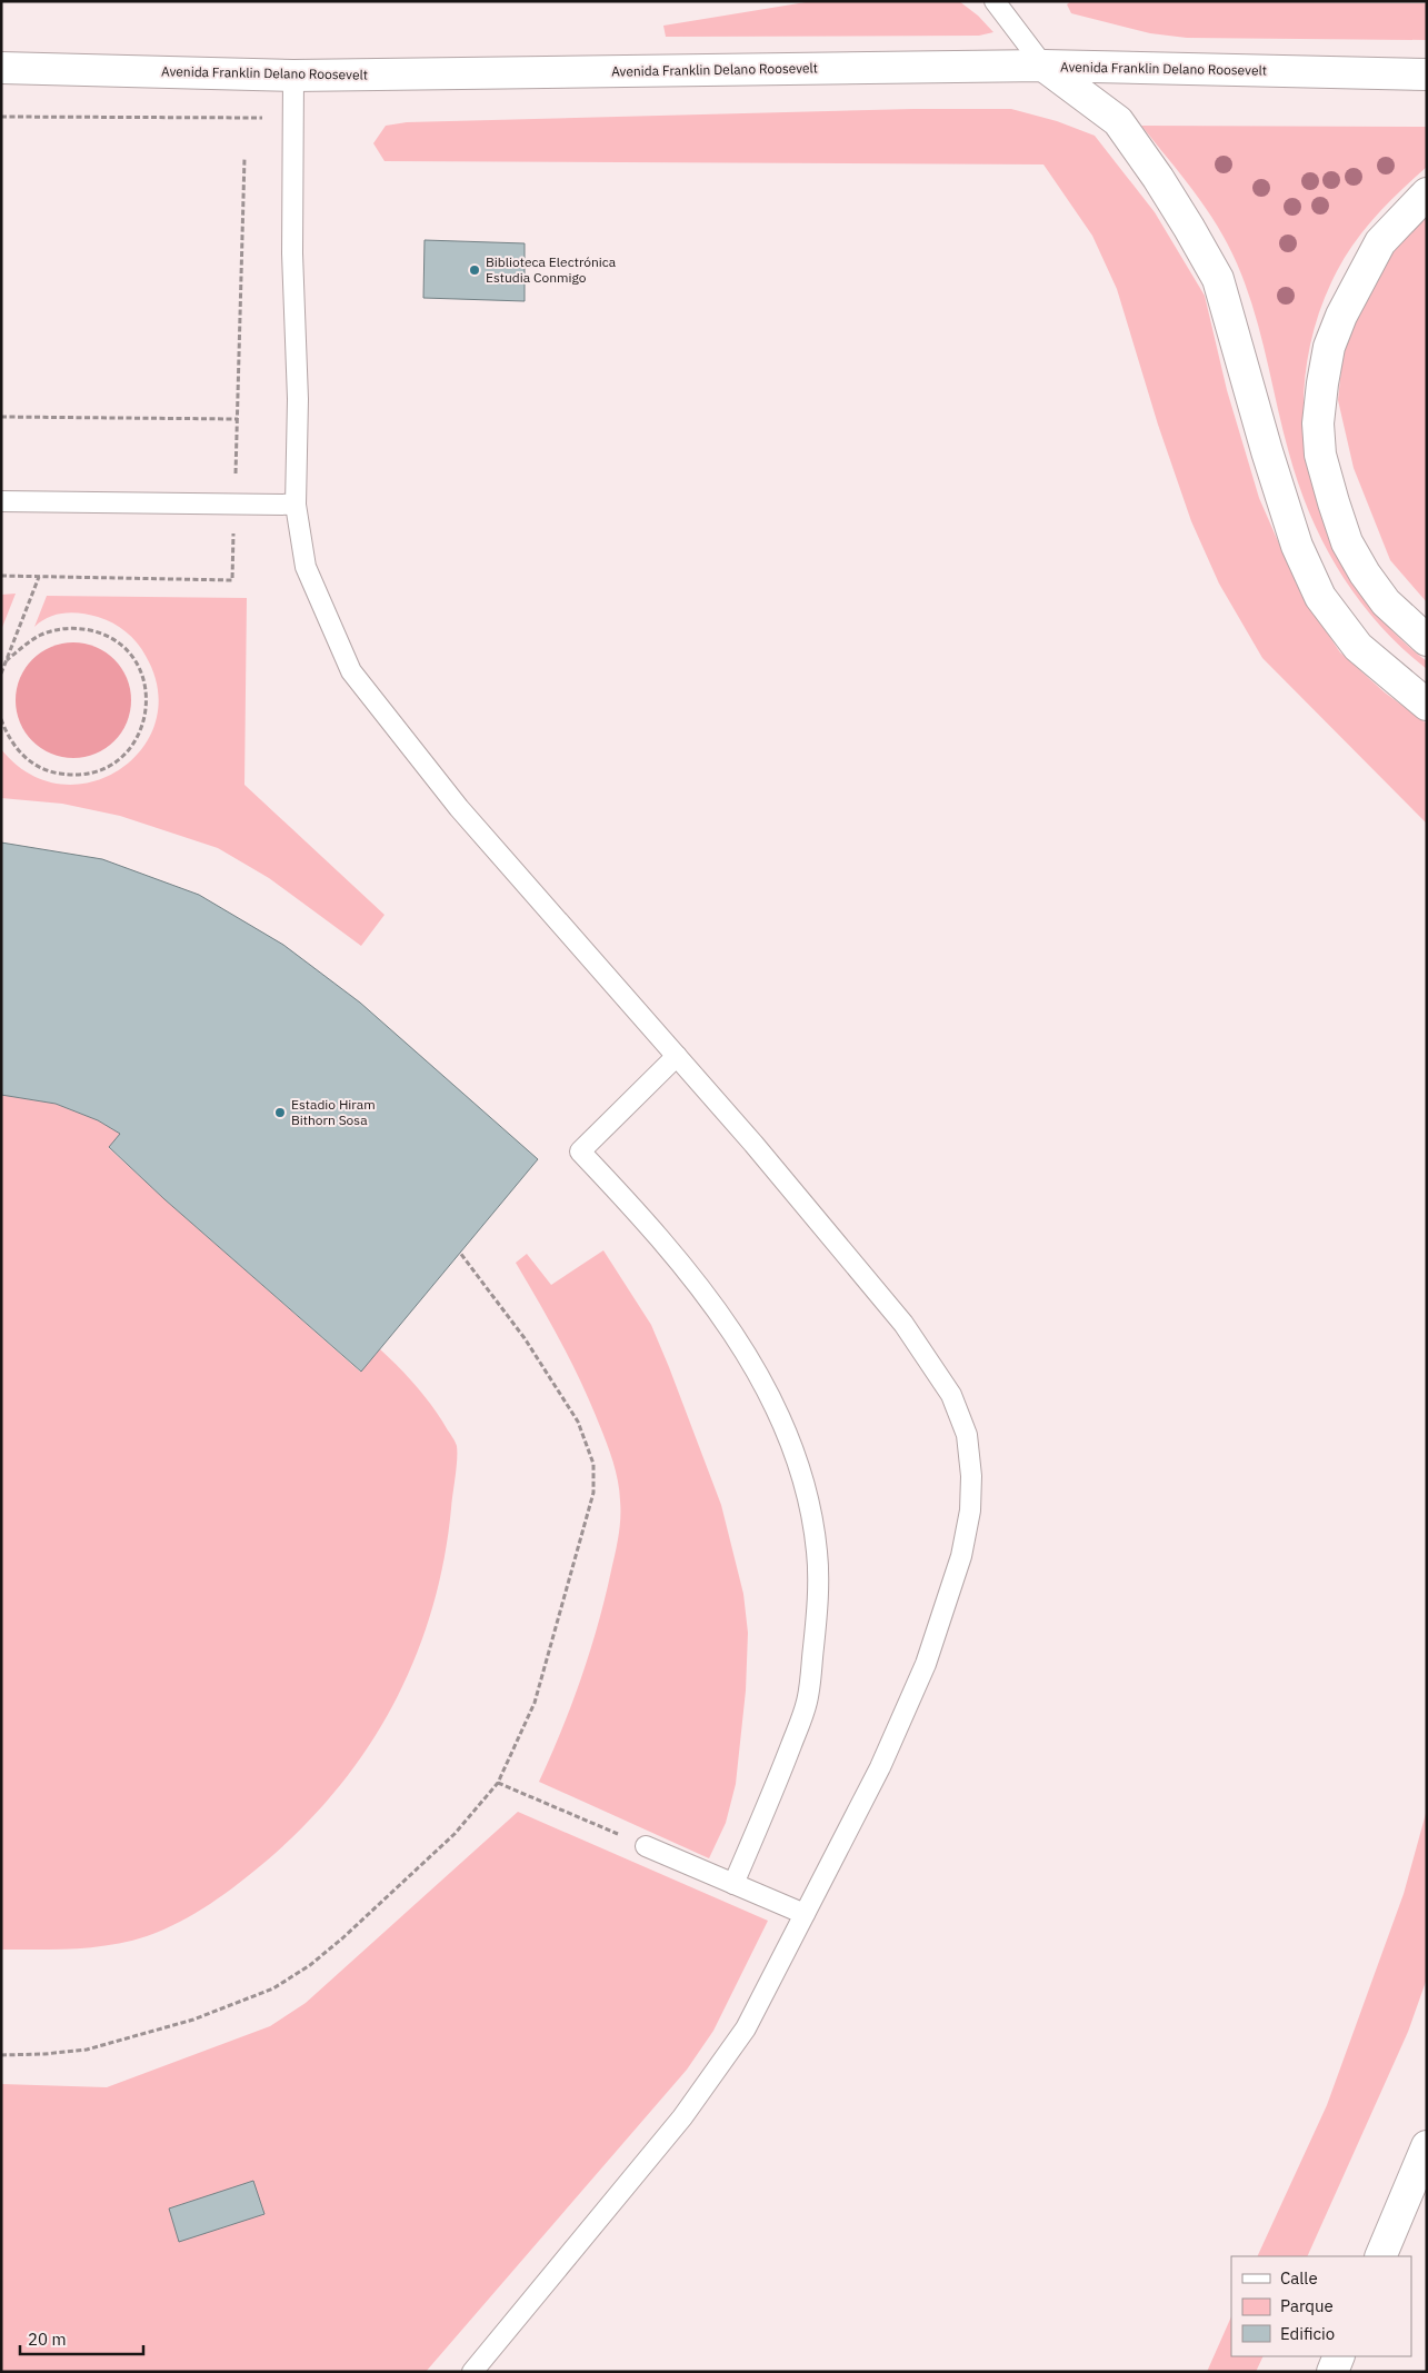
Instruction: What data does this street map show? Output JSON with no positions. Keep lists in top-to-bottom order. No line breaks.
{"streets":{"main road":["Avenida Franklin Delano Roosevelt"]},"places":["Biblioteca Electrónica Estudia Conmigo","Estadio Hiram Bithorn Sosa"],"legend":["Calle","Parque","Edificio"],"scale_bar":"20 m"}
